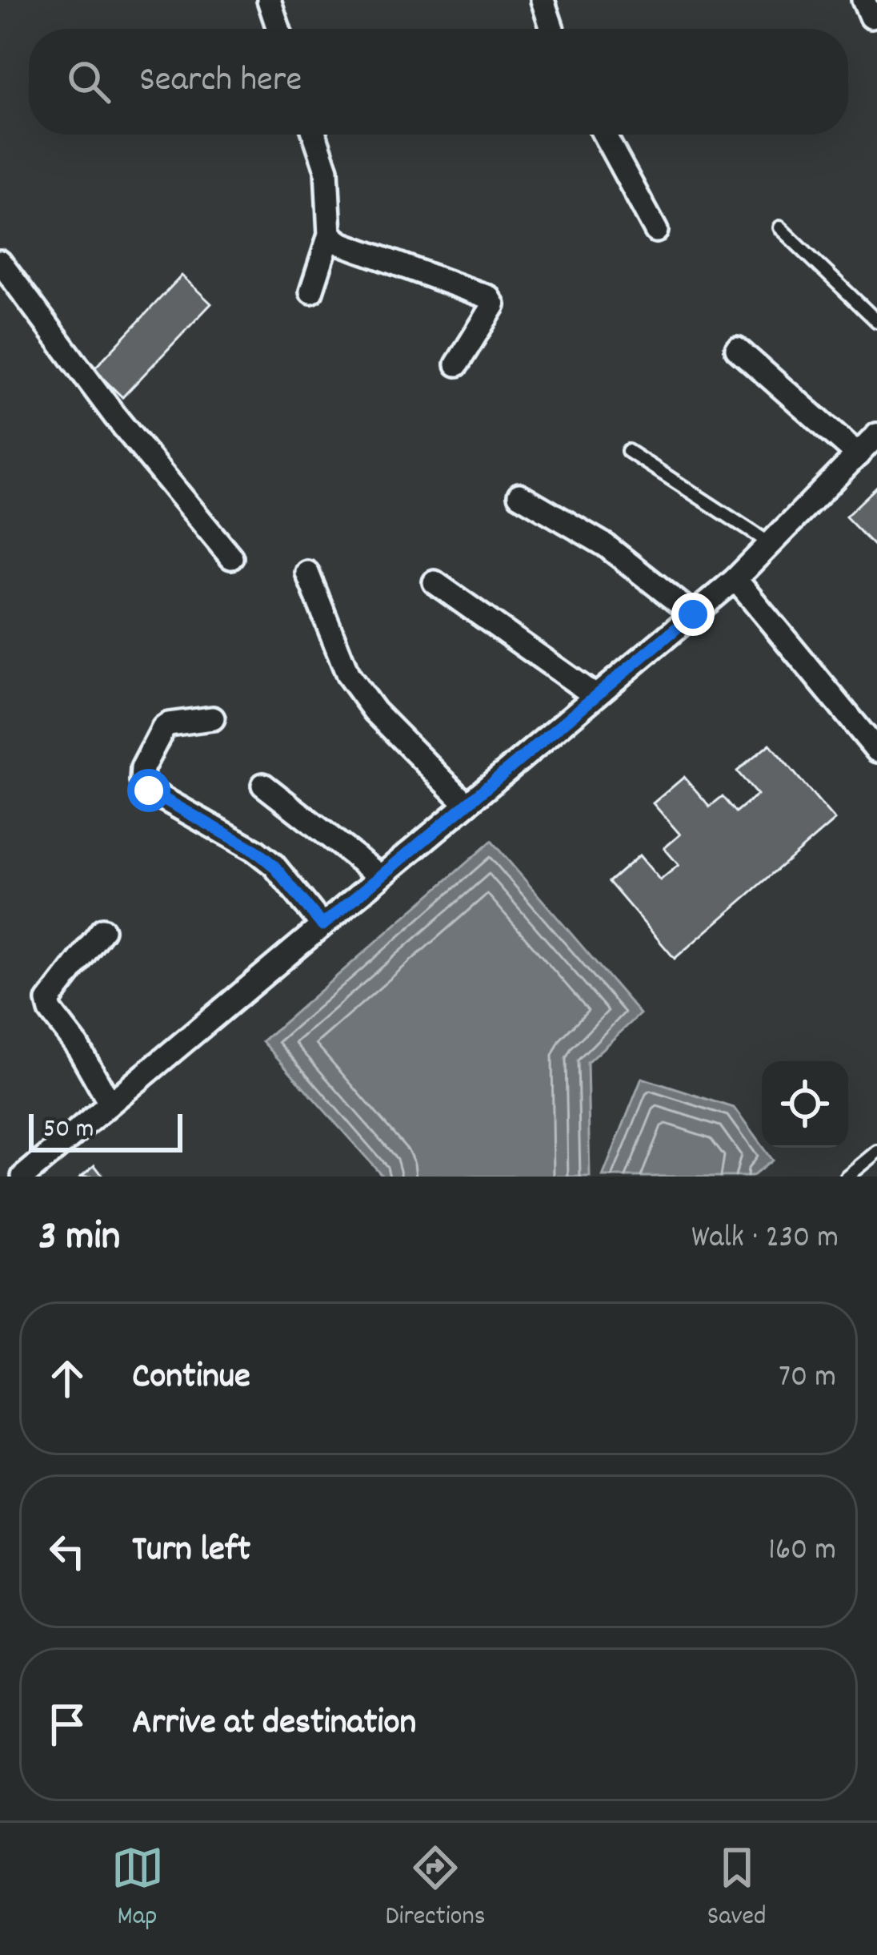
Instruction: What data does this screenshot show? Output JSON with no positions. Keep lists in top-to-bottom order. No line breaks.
{"scale_bar":"50 m","page":{"search":"Search here","scale":"50 m","heading":["3 min","Walk · 230 m"],"list":[["Continue","70 m"],["Turn left","160 m"],"Arrive at destination"],"nav":["Map","Directions","Saved"]}}
